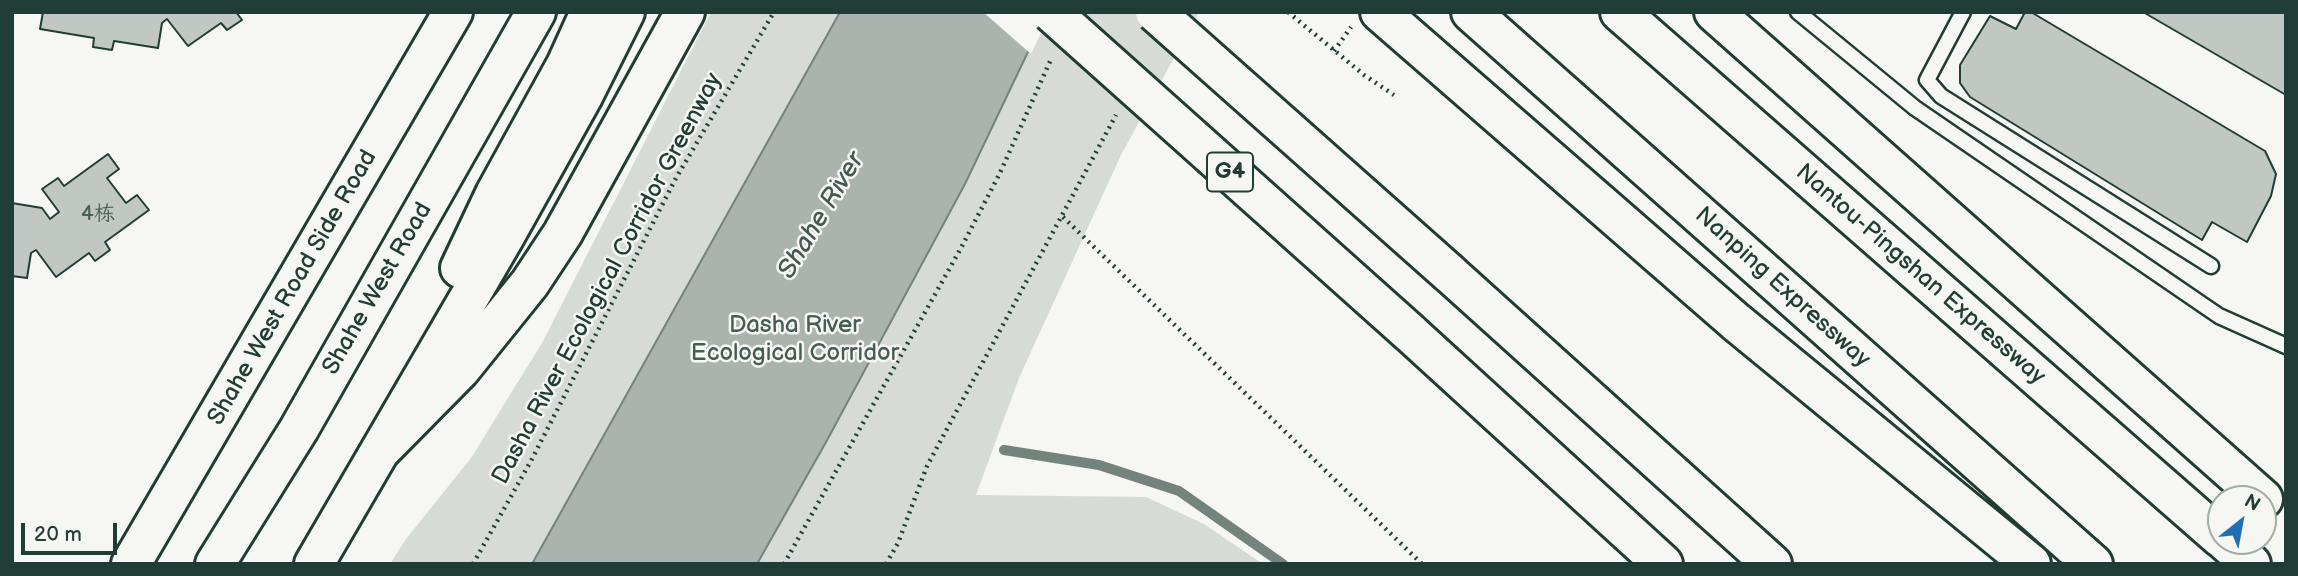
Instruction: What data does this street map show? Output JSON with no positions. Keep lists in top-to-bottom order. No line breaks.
{"streets":{"main road":["G4","Nantou-Pingshan Expressway","Shahe West Road Side Road","Nanping Expressway","Shahe West Road"],"path":["Dasha River Ecological Corridor Greenway"]},"water":["Shahe River"],"parks":["Dasha River Ecological Corridor"],"house_numbers":["4栋"],"scale_bar":"20 m","north":"top right"}
